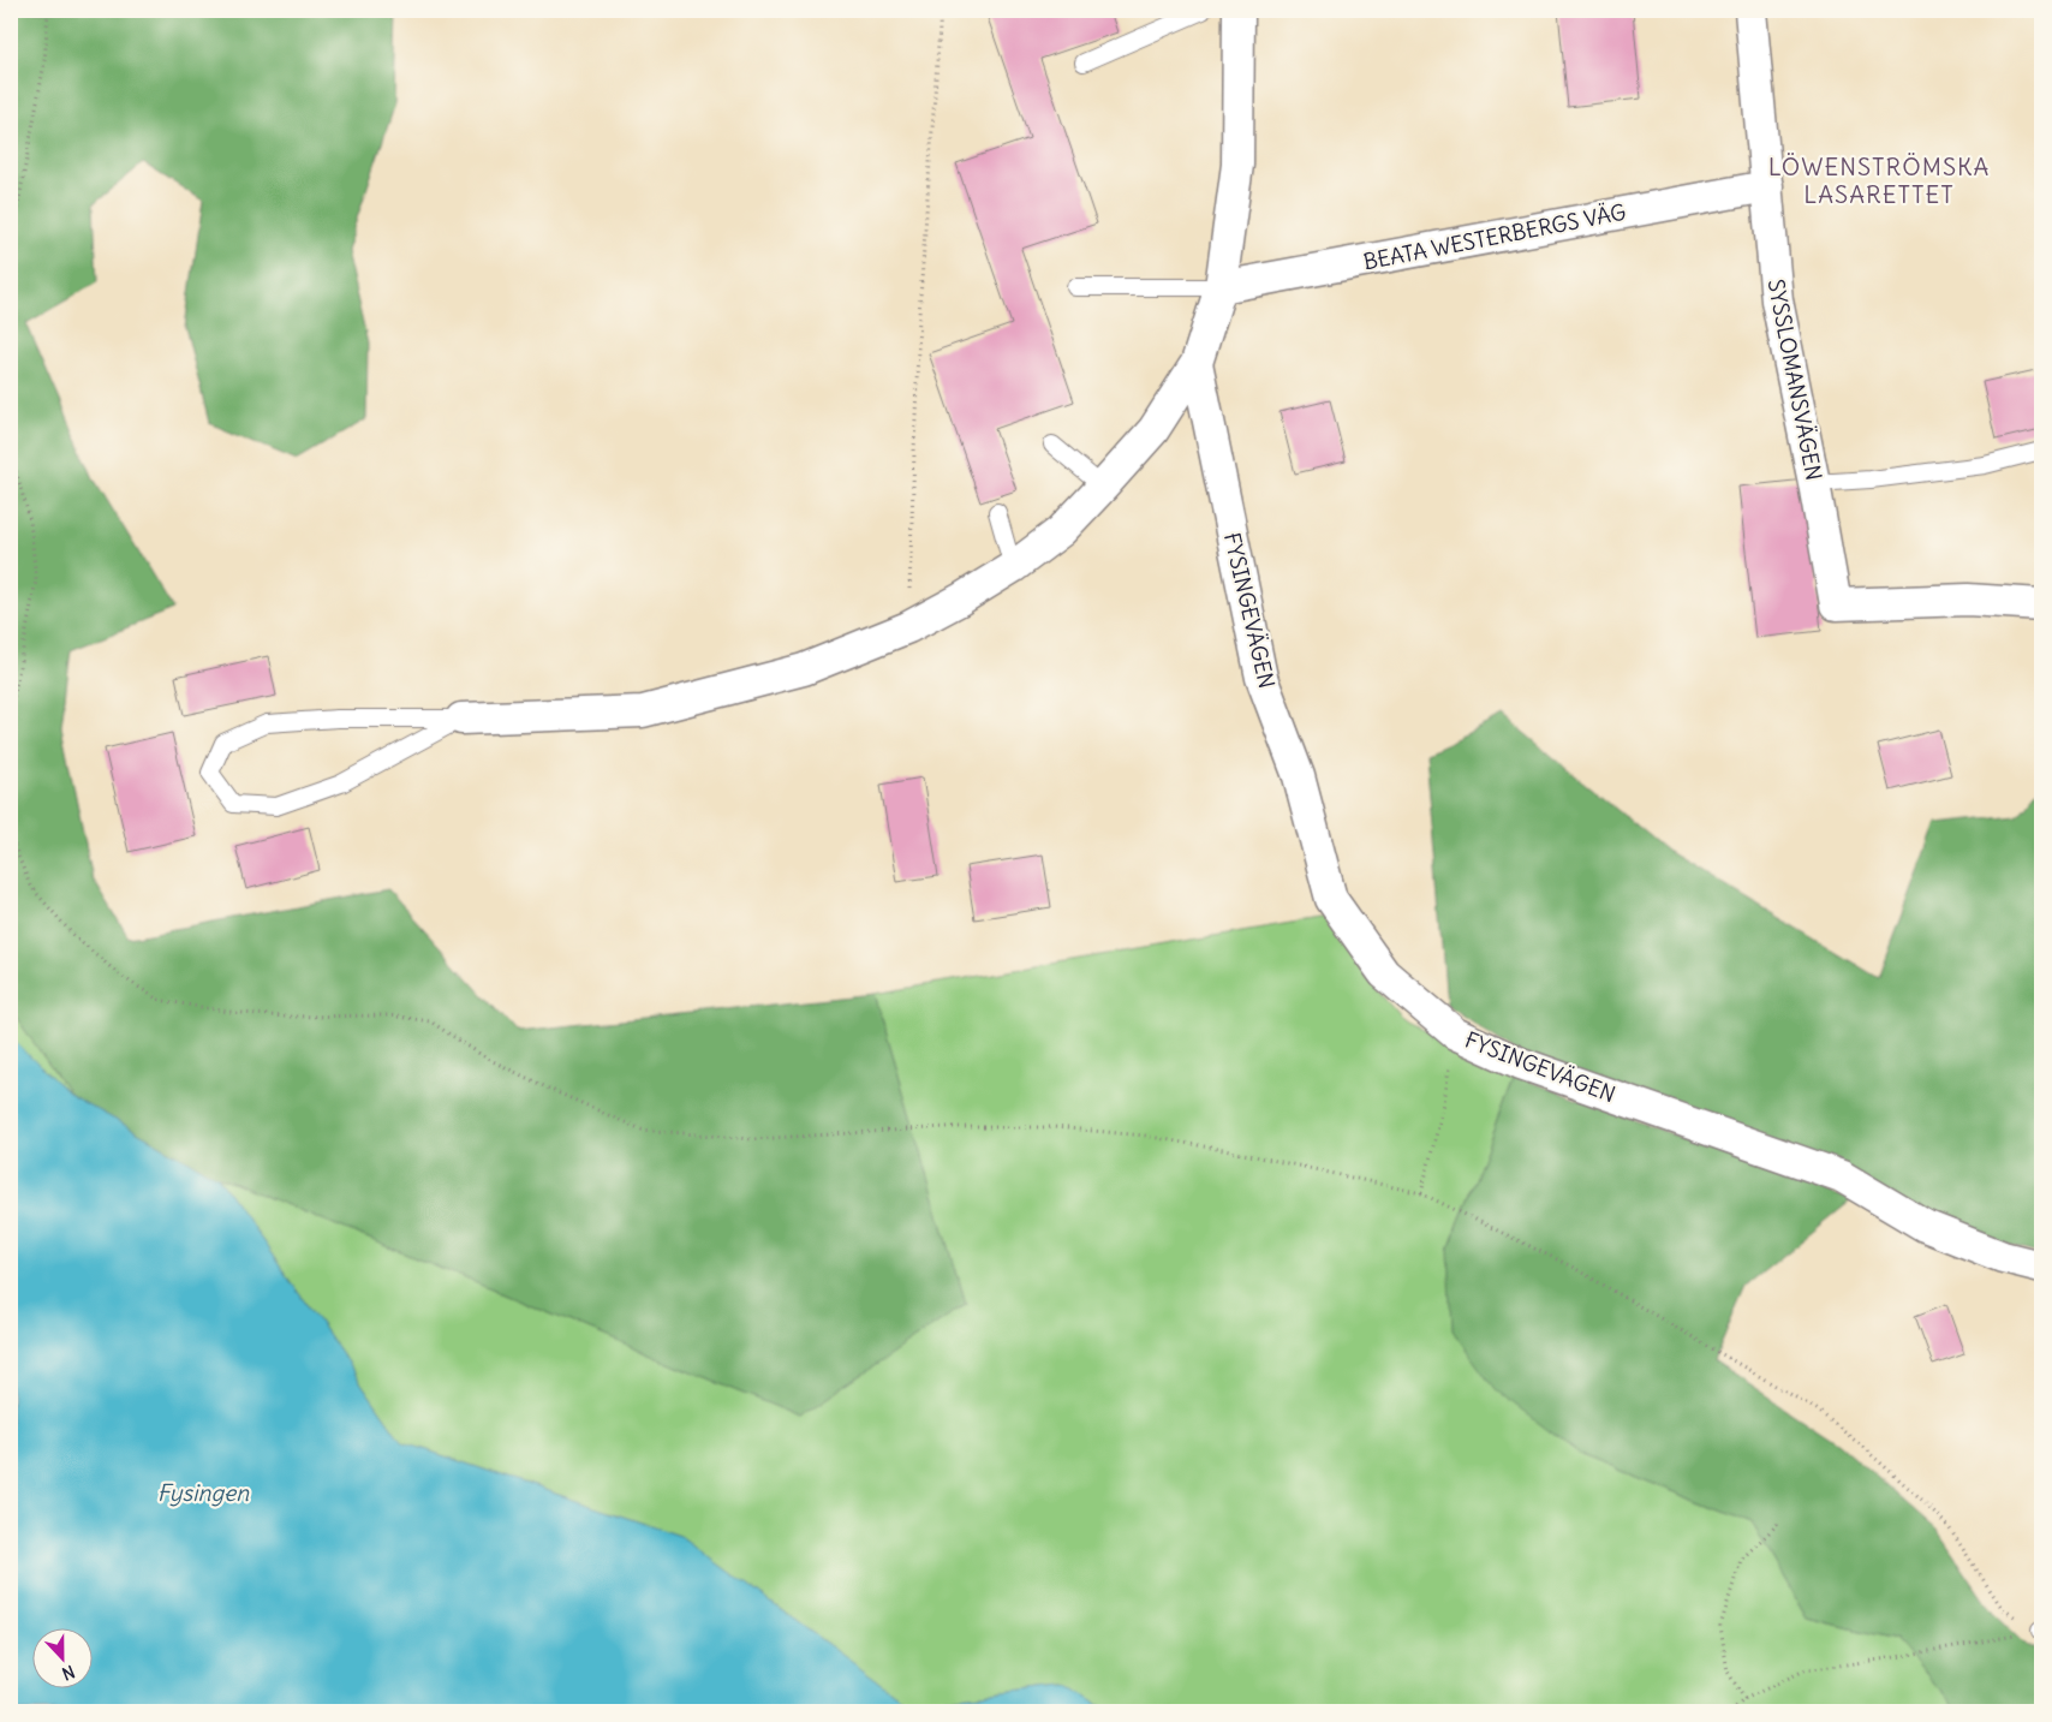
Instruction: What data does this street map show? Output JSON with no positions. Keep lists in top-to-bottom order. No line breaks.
{"streets":{"street":["BEATA WESTERBERGS VÄG","SYSSLOMANSVÄGEN","FYSINGEVÄGEN"]},"crossings":[["BEATA WESTERBERGS VÄG","SYSSLOMANSVÄGEN"]],"districts":["LÖWENSTRÖMSKA LASARETTET"],"water":["Fysingen"],"north":"bottom"}
